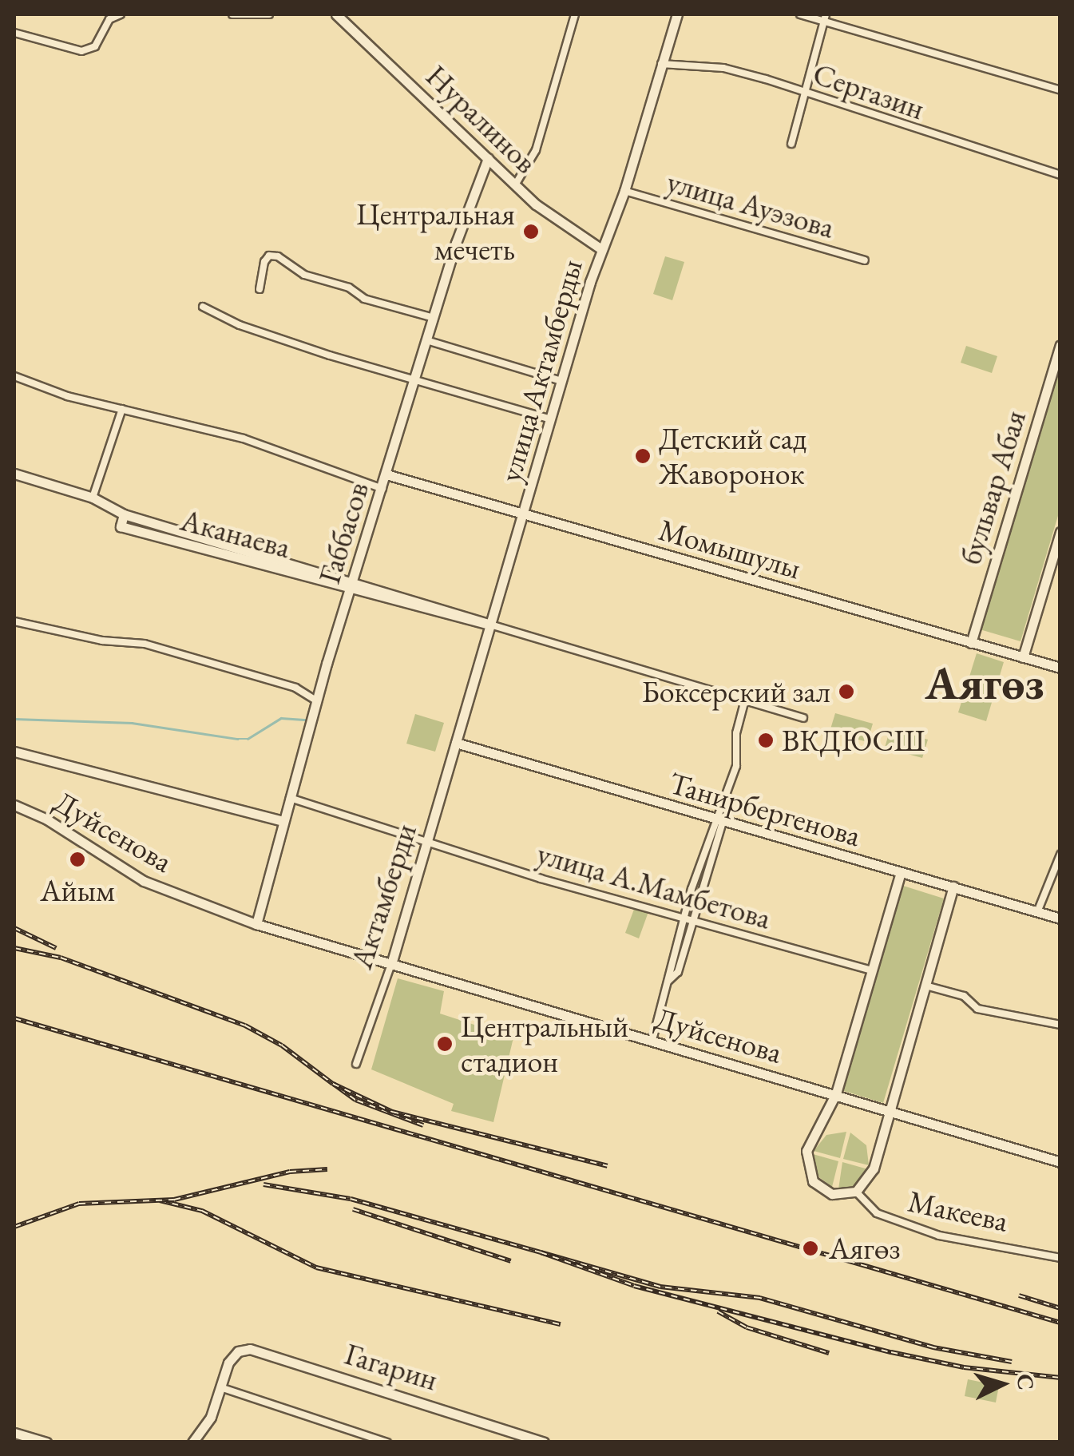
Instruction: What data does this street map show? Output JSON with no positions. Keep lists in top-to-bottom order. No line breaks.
{"streets":{"main road":["Нуралинов","улица Актамберды","бульвар Абая","Габбасов","Аканаева","Момышулы","Танирбергенова","Дуйсенова","Актамберди","Гагарин"],"street":["Сергазин","улица Ауэзова","улица А.Мамбетова","Макеева"]},"crossings":[["Сергазин","улица Актамберды"],["Нуралинов","улица Актамберды"],["Нуралинов","Габбасов"],["улица Ауэзова","улица Актамберды"],["улица Актамберды","Аканаева"],["улица Актамберды","Момышулы"],["улица Актамберды","Танирбергенова"],["улица Актамберды","Актамберди"],["бульвар Абая","Момышулы"],["Габбасов","Аканаева"],["Габбасов","Момышулы"],["Габбасов","Дуйсенова"],["Габбасов","улица А.Мамбетова"],["Танирбергенова","Актамберди"],["Дуйсенова","Актамберди"],["Дуйсенова","Макеева"],["улица А.Мамбетова","Актамберди"]],"districts":["Аягөз"],"places":["Центральная мечеть","Детский сад Жаворонок","Боксерский зал","ВКДЮСШ","Айым","Центральный стадион","Аягөз"],"north":"right"}
